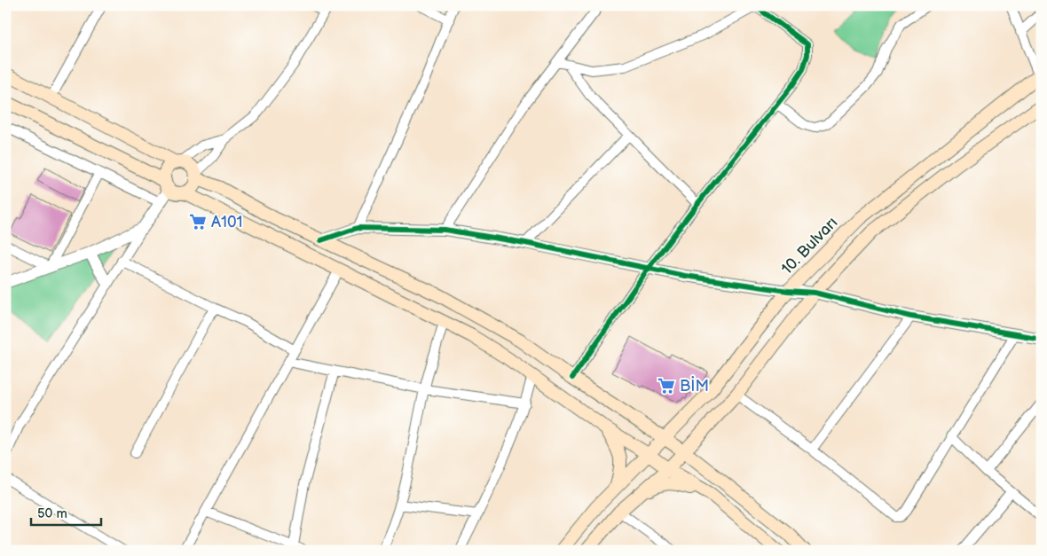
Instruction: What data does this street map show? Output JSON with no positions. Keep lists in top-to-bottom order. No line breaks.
{"streets":{"main road":["10. Bulvarı"]},"places":{"supermarket":["A101","BİM"]},"scale_bar":"50 m"}
